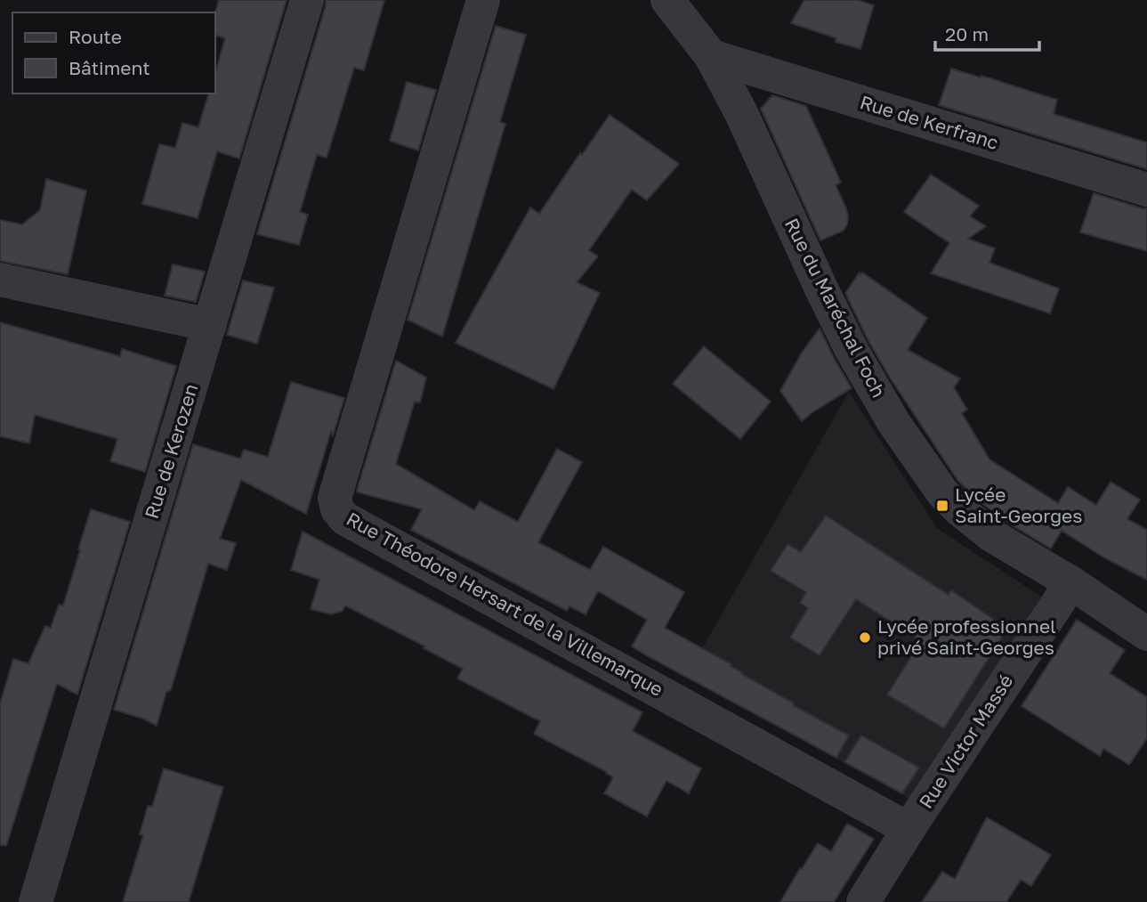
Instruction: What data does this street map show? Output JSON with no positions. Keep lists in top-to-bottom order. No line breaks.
{"streets":{"street":["Rue de Kerfranc","Rue du Maréchal Foch","Rue de Kerozen","Rue Théodore Hersart de la Villemarque","Rue Victor Massé"]},"crossings":[["Rue de Kerfranc","Rue du Maréchal Foch"],["Rue du Maréchal Foch","Rue Victor Massé"],["Rue Théodore Hersart de la Villemarque","Rue Victor Massé"]],"places":{"transit":["Lycée Saint-Georges"],"other":["Lycée professionnel privé Saint-Georges"]},"legend":["Route","Bâtiment"],"scale_bar":"20 m"}
